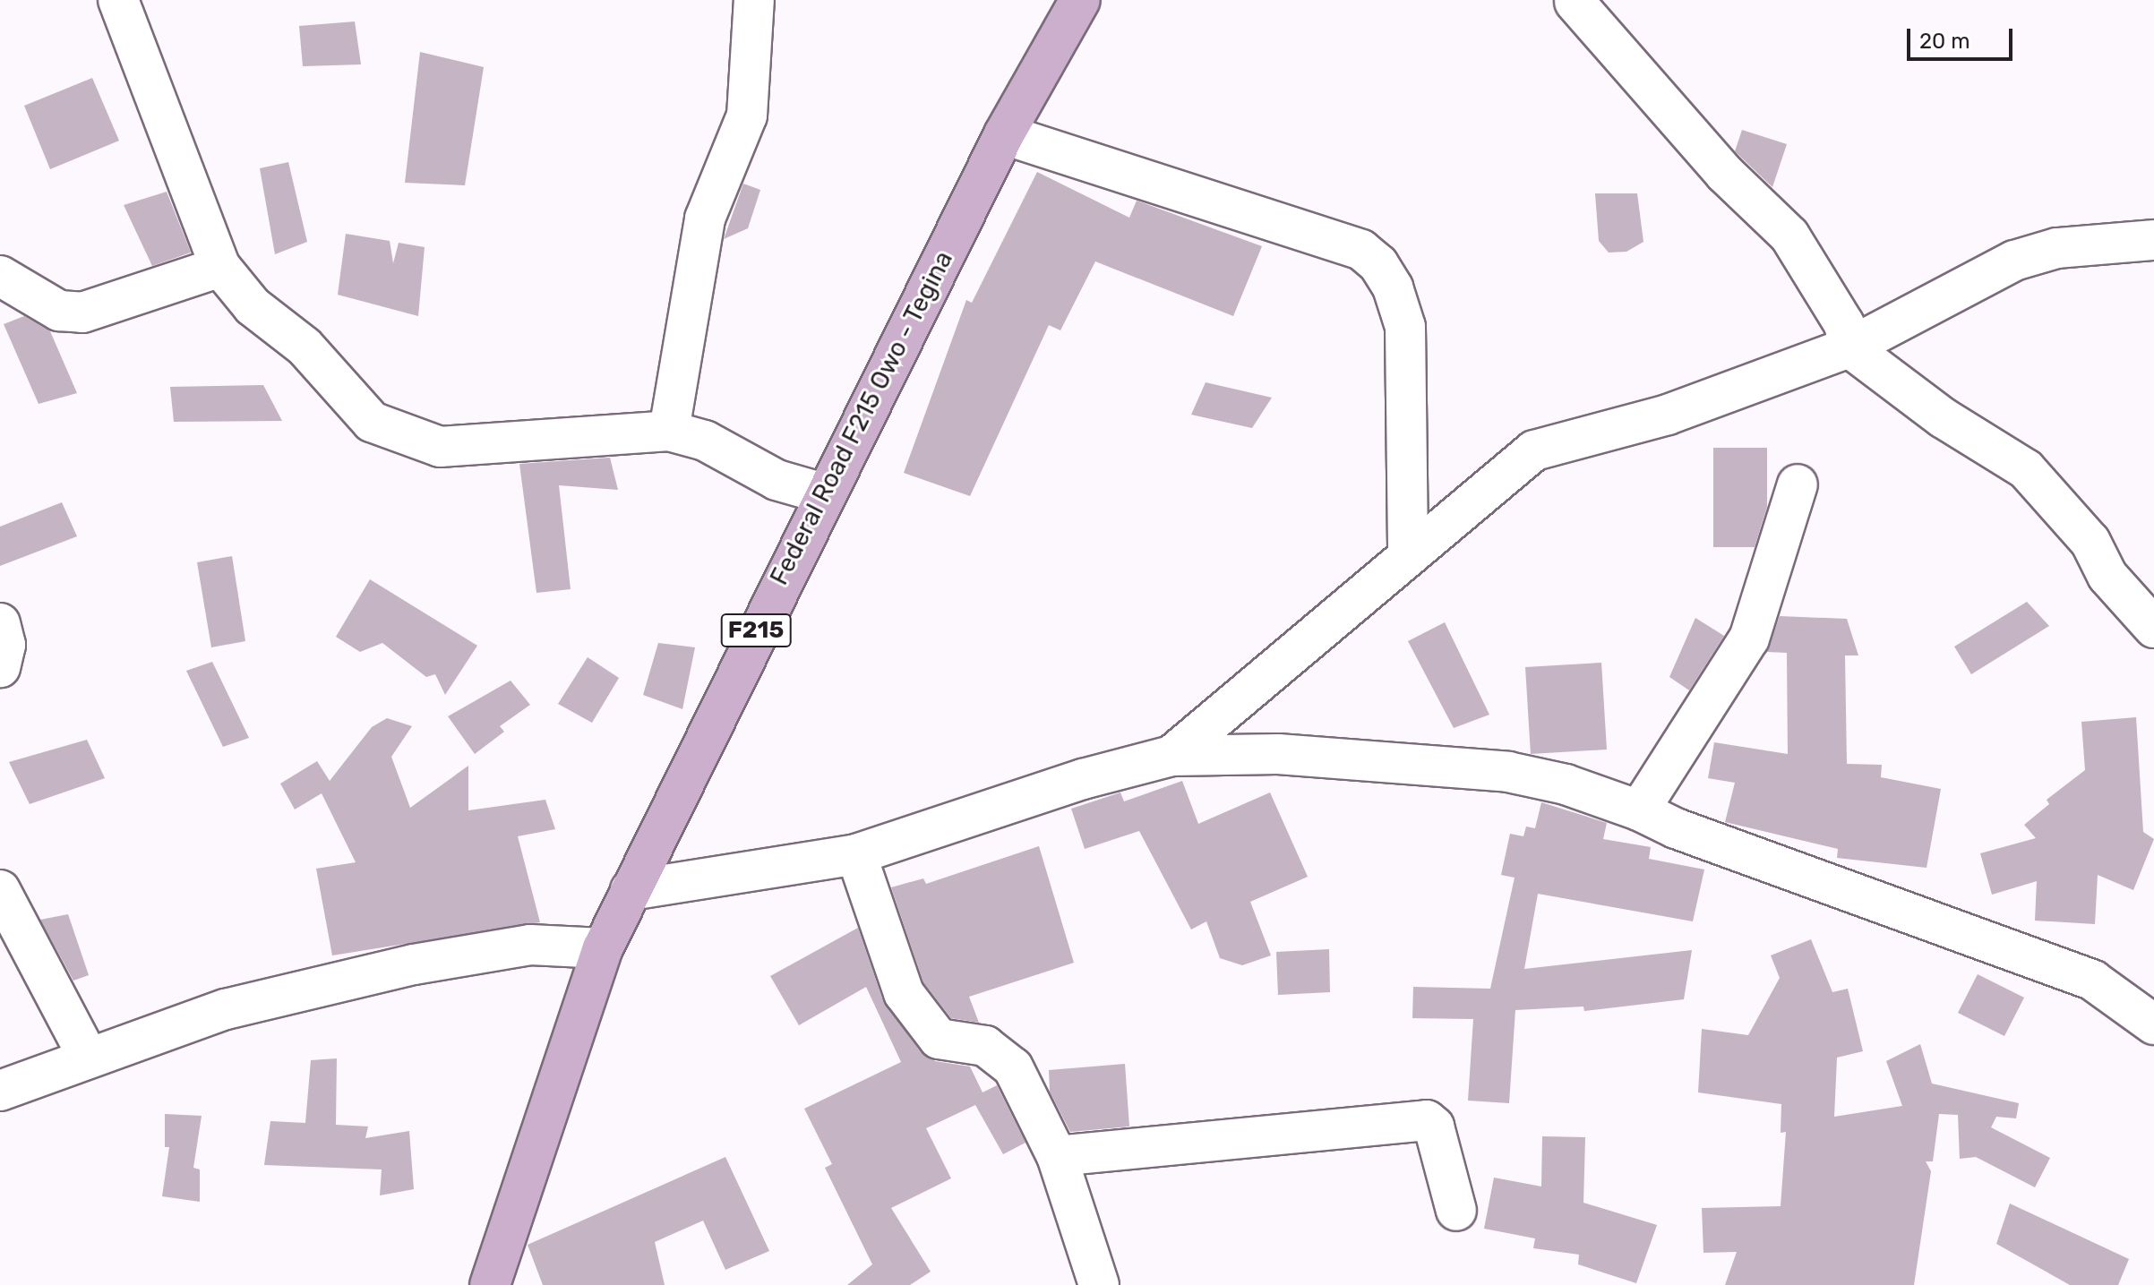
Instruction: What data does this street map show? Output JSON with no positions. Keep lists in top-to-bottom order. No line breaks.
{"streets":{"main road":["Federal Road F215 Owo - Tegina","F215"]},"scale_bar":"20 m"}
